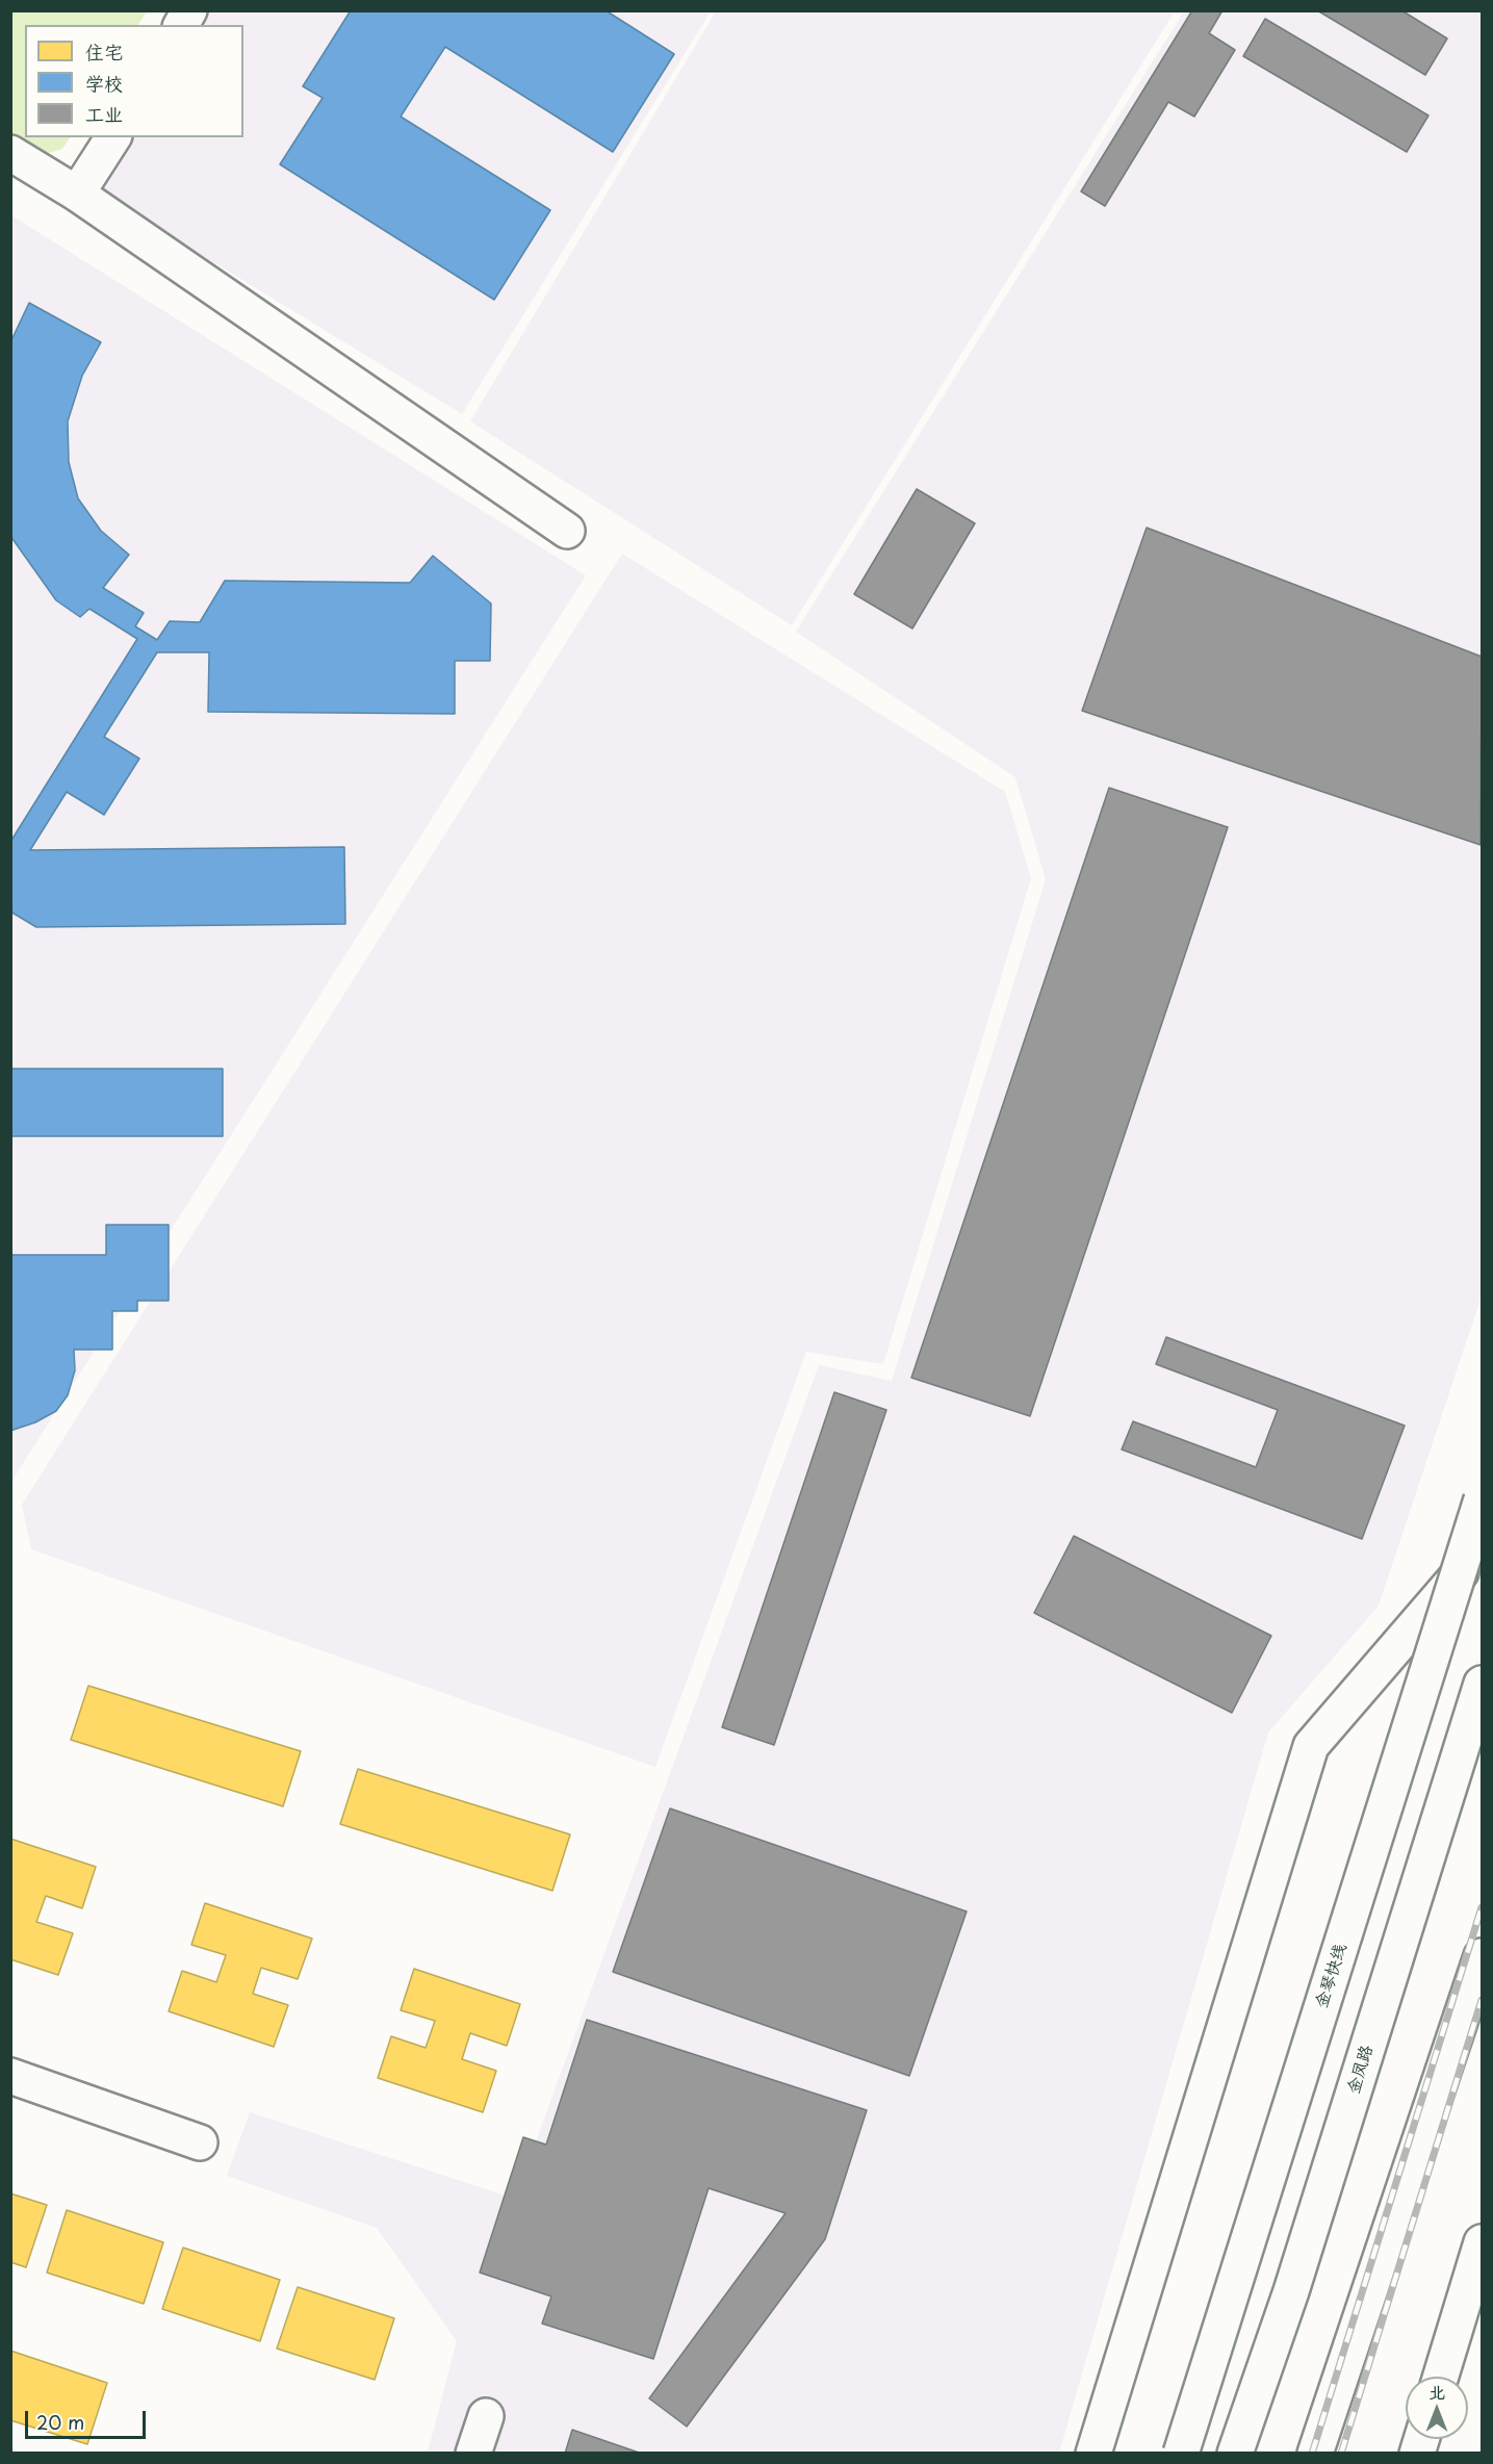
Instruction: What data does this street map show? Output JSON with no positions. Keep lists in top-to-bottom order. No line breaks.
{"streets":{"main road":["金琴快线","金凤路"]},"legend":["住宅","学校","工业"],"scale_bar":"20 m","north":"top"}
